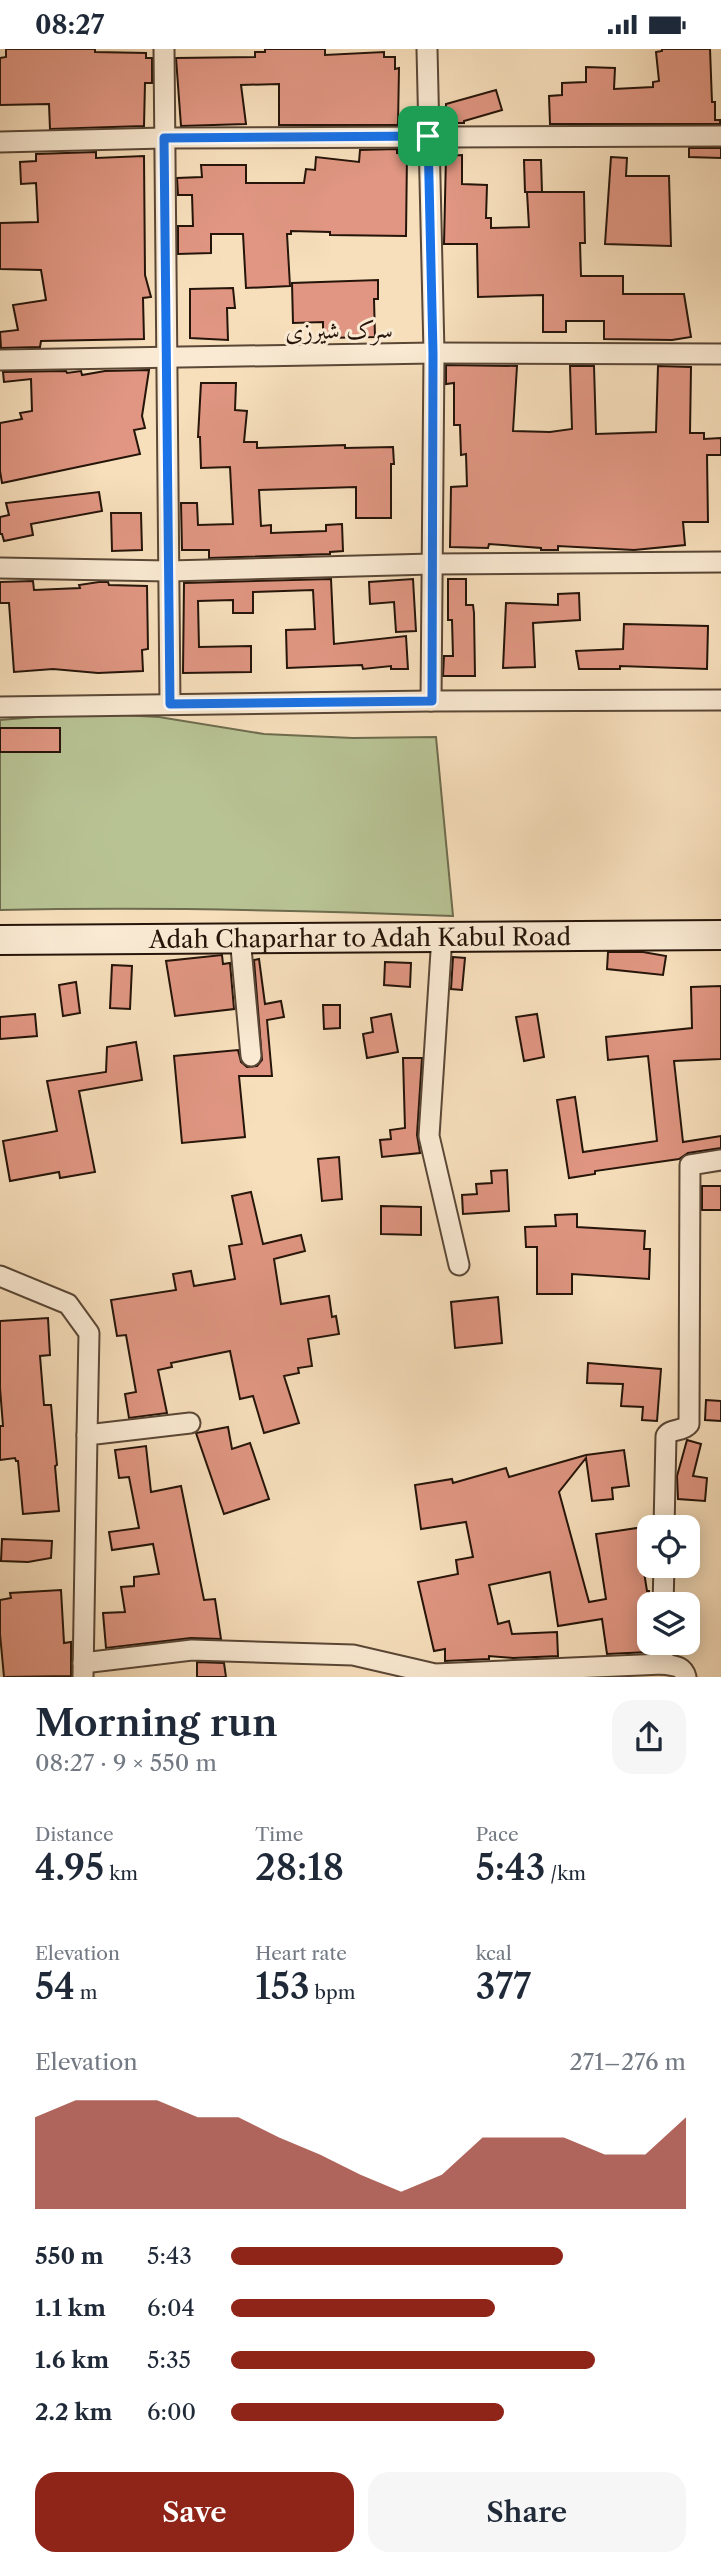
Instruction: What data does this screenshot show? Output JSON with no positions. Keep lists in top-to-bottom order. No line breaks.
{"streets":{"main road":["Adah Chaparhar to Adah Kabul Road"],"street":["سرک شیرزی"]},"page":{"status":"08:27","heading":["Morning run","08:27 · 9 × 550 m"],"stats":[["Distance","4.95 km"],["Time","28:18"],["Pace","5:43 /km"],["Elevation","54 m"],["Heart rate","153 bpm"],["kcal","377"]],"chart":["Elevation","271–276 m"],"list":[{"name":"550 m","note":"5:43"},{"name":"1.1 km","note":"6:04"},{"name":"1.6 km","note":"5:35"},{"name":"2.2 km","note":"6:00"}],"buttons":["Save","Share"]}}
